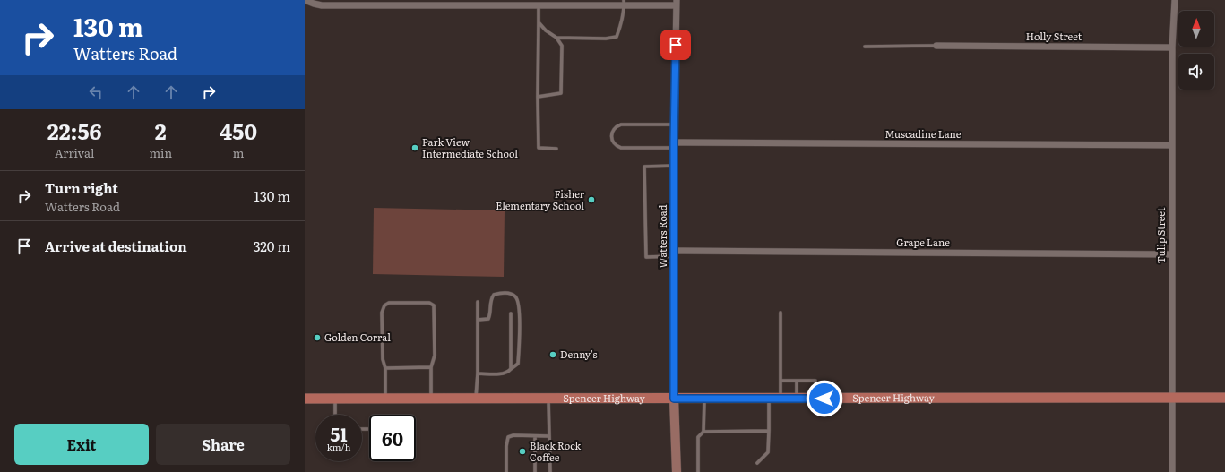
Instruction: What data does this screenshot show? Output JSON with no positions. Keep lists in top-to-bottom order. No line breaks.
{"streets":{"main road":["Spencer Highway"],"street":["Holly Street","Muscadine Lane","Tulip Street","Watters Road","Grape Lane"]},"crossings":[["Holly Street","Tulip Street"],["Muscadine Lane","Tulip Street"],["Muscadine Lane","Watters Road"],["Tulip Street","Grape Lane"],["Tulip Street","Spencer Highway"],["Watters Road","Grape Lane"],["Watters Road","Spencer Highway"]],"places":["Park View Intermediate School","Fisher Elementary School","Golden Corral","Denny's","Black Rock Coffee"],"north":"top","page":{"turn":["130 m","Watters Road"],"eta":["22:56","Arrival","2","min","450","m"],"list":[{"name":"Turn right","note":"Watters Road","value":"130 m"},{"name":"Arrive at destination","value":"320 m"}],"speed":"51 km/h","limit":"60","buttons":["Exit","Share"]}}
